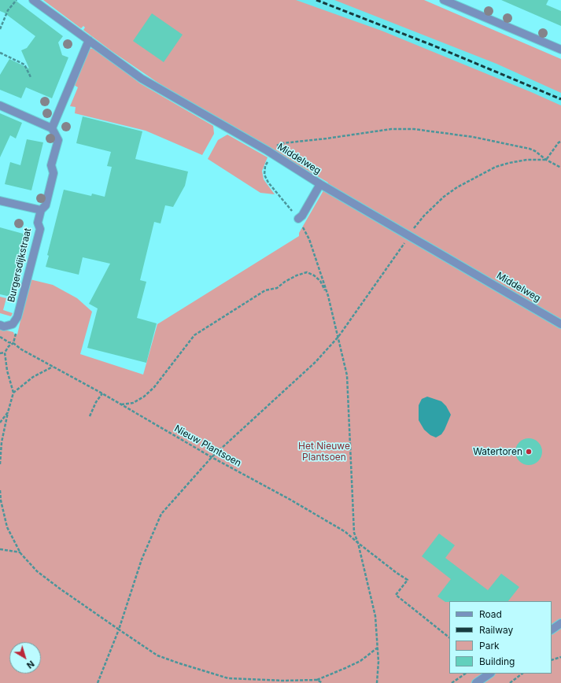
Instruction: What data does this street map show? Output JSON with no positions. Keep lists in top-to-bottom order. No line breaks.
{"streets":{"street":["Middelweg","Burgersdijkstraat"],"path":["Nieuw Plantsoen"]},"parks":["Het Nieuwe Plantsoen"],"places":["Watertoren"],"legend":["Road","Railway","Park","Building"],"north":"bottom right"}
